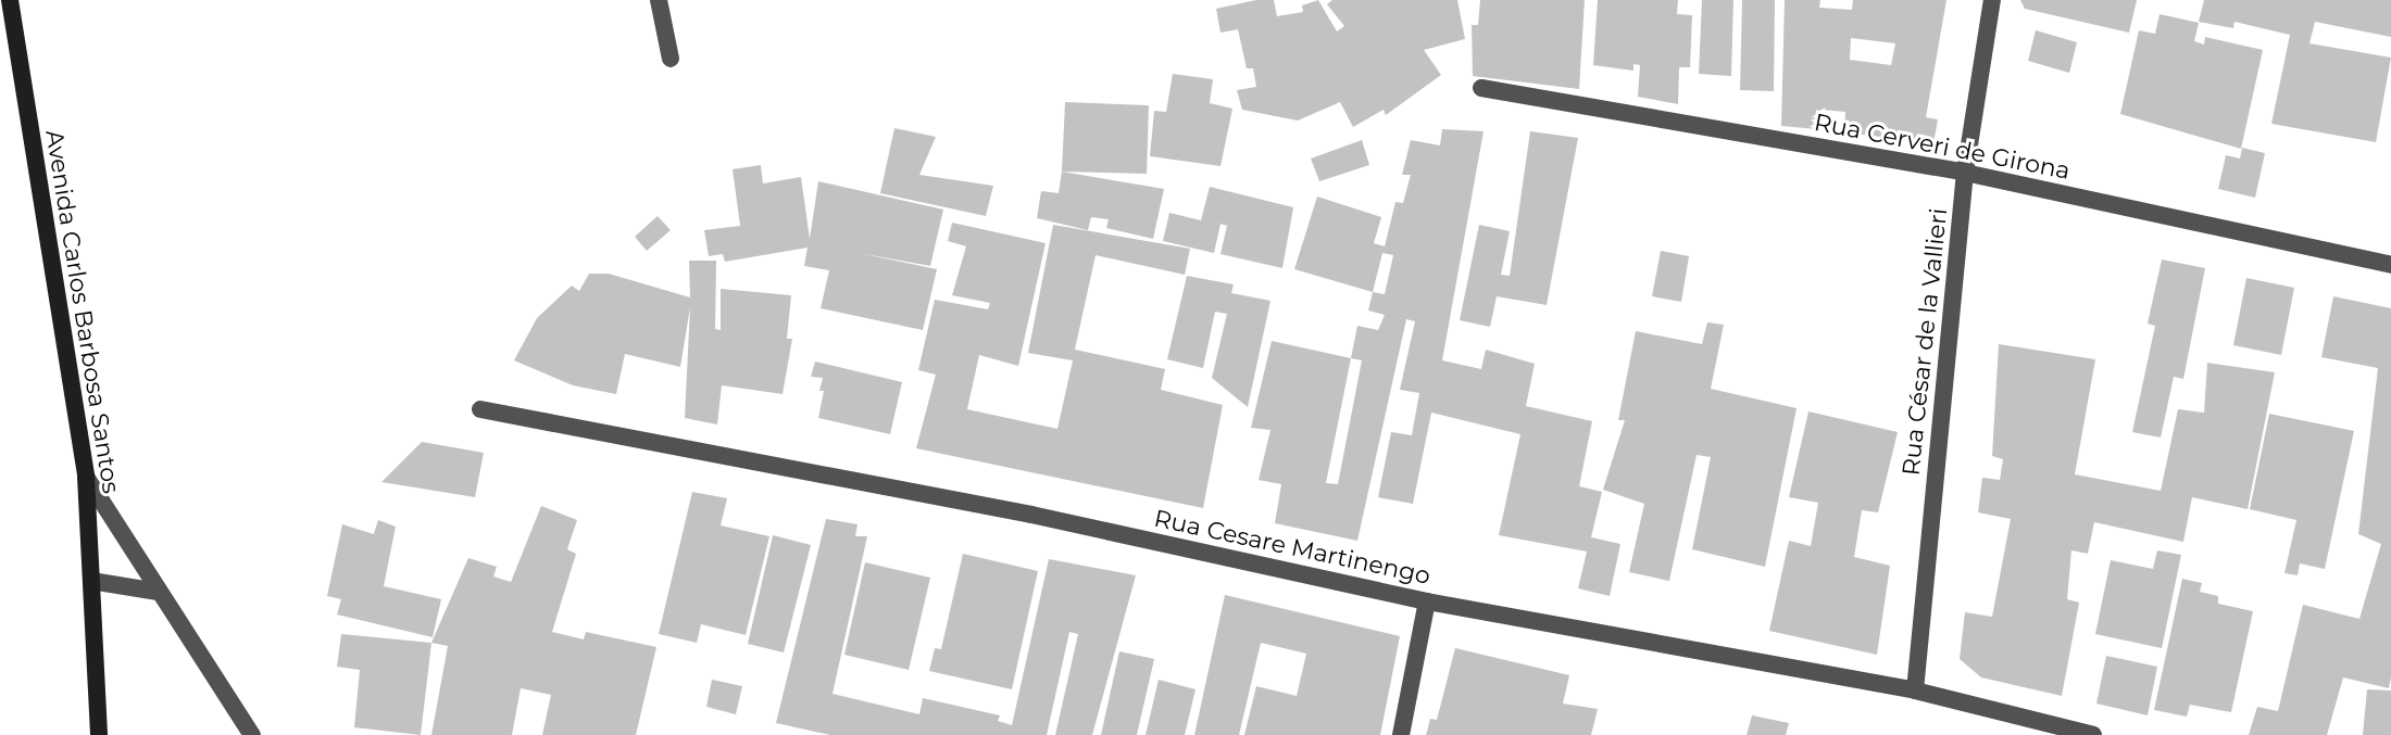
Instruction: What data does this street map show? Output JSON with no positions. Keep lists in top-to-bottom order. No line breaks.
{"streets":{"main road":["Avenida Carlos Barbosa Santos"],"street":["Rua Cerveri de Girona","Rua César de la Vallieri","Rua Cesare Martinengo"]},"crossings":[["Rua Cerveri de Girona","Rua César de la Vallieri"],["Rua César de la Vallieri","Rua Cesare Martinengo"]]}
